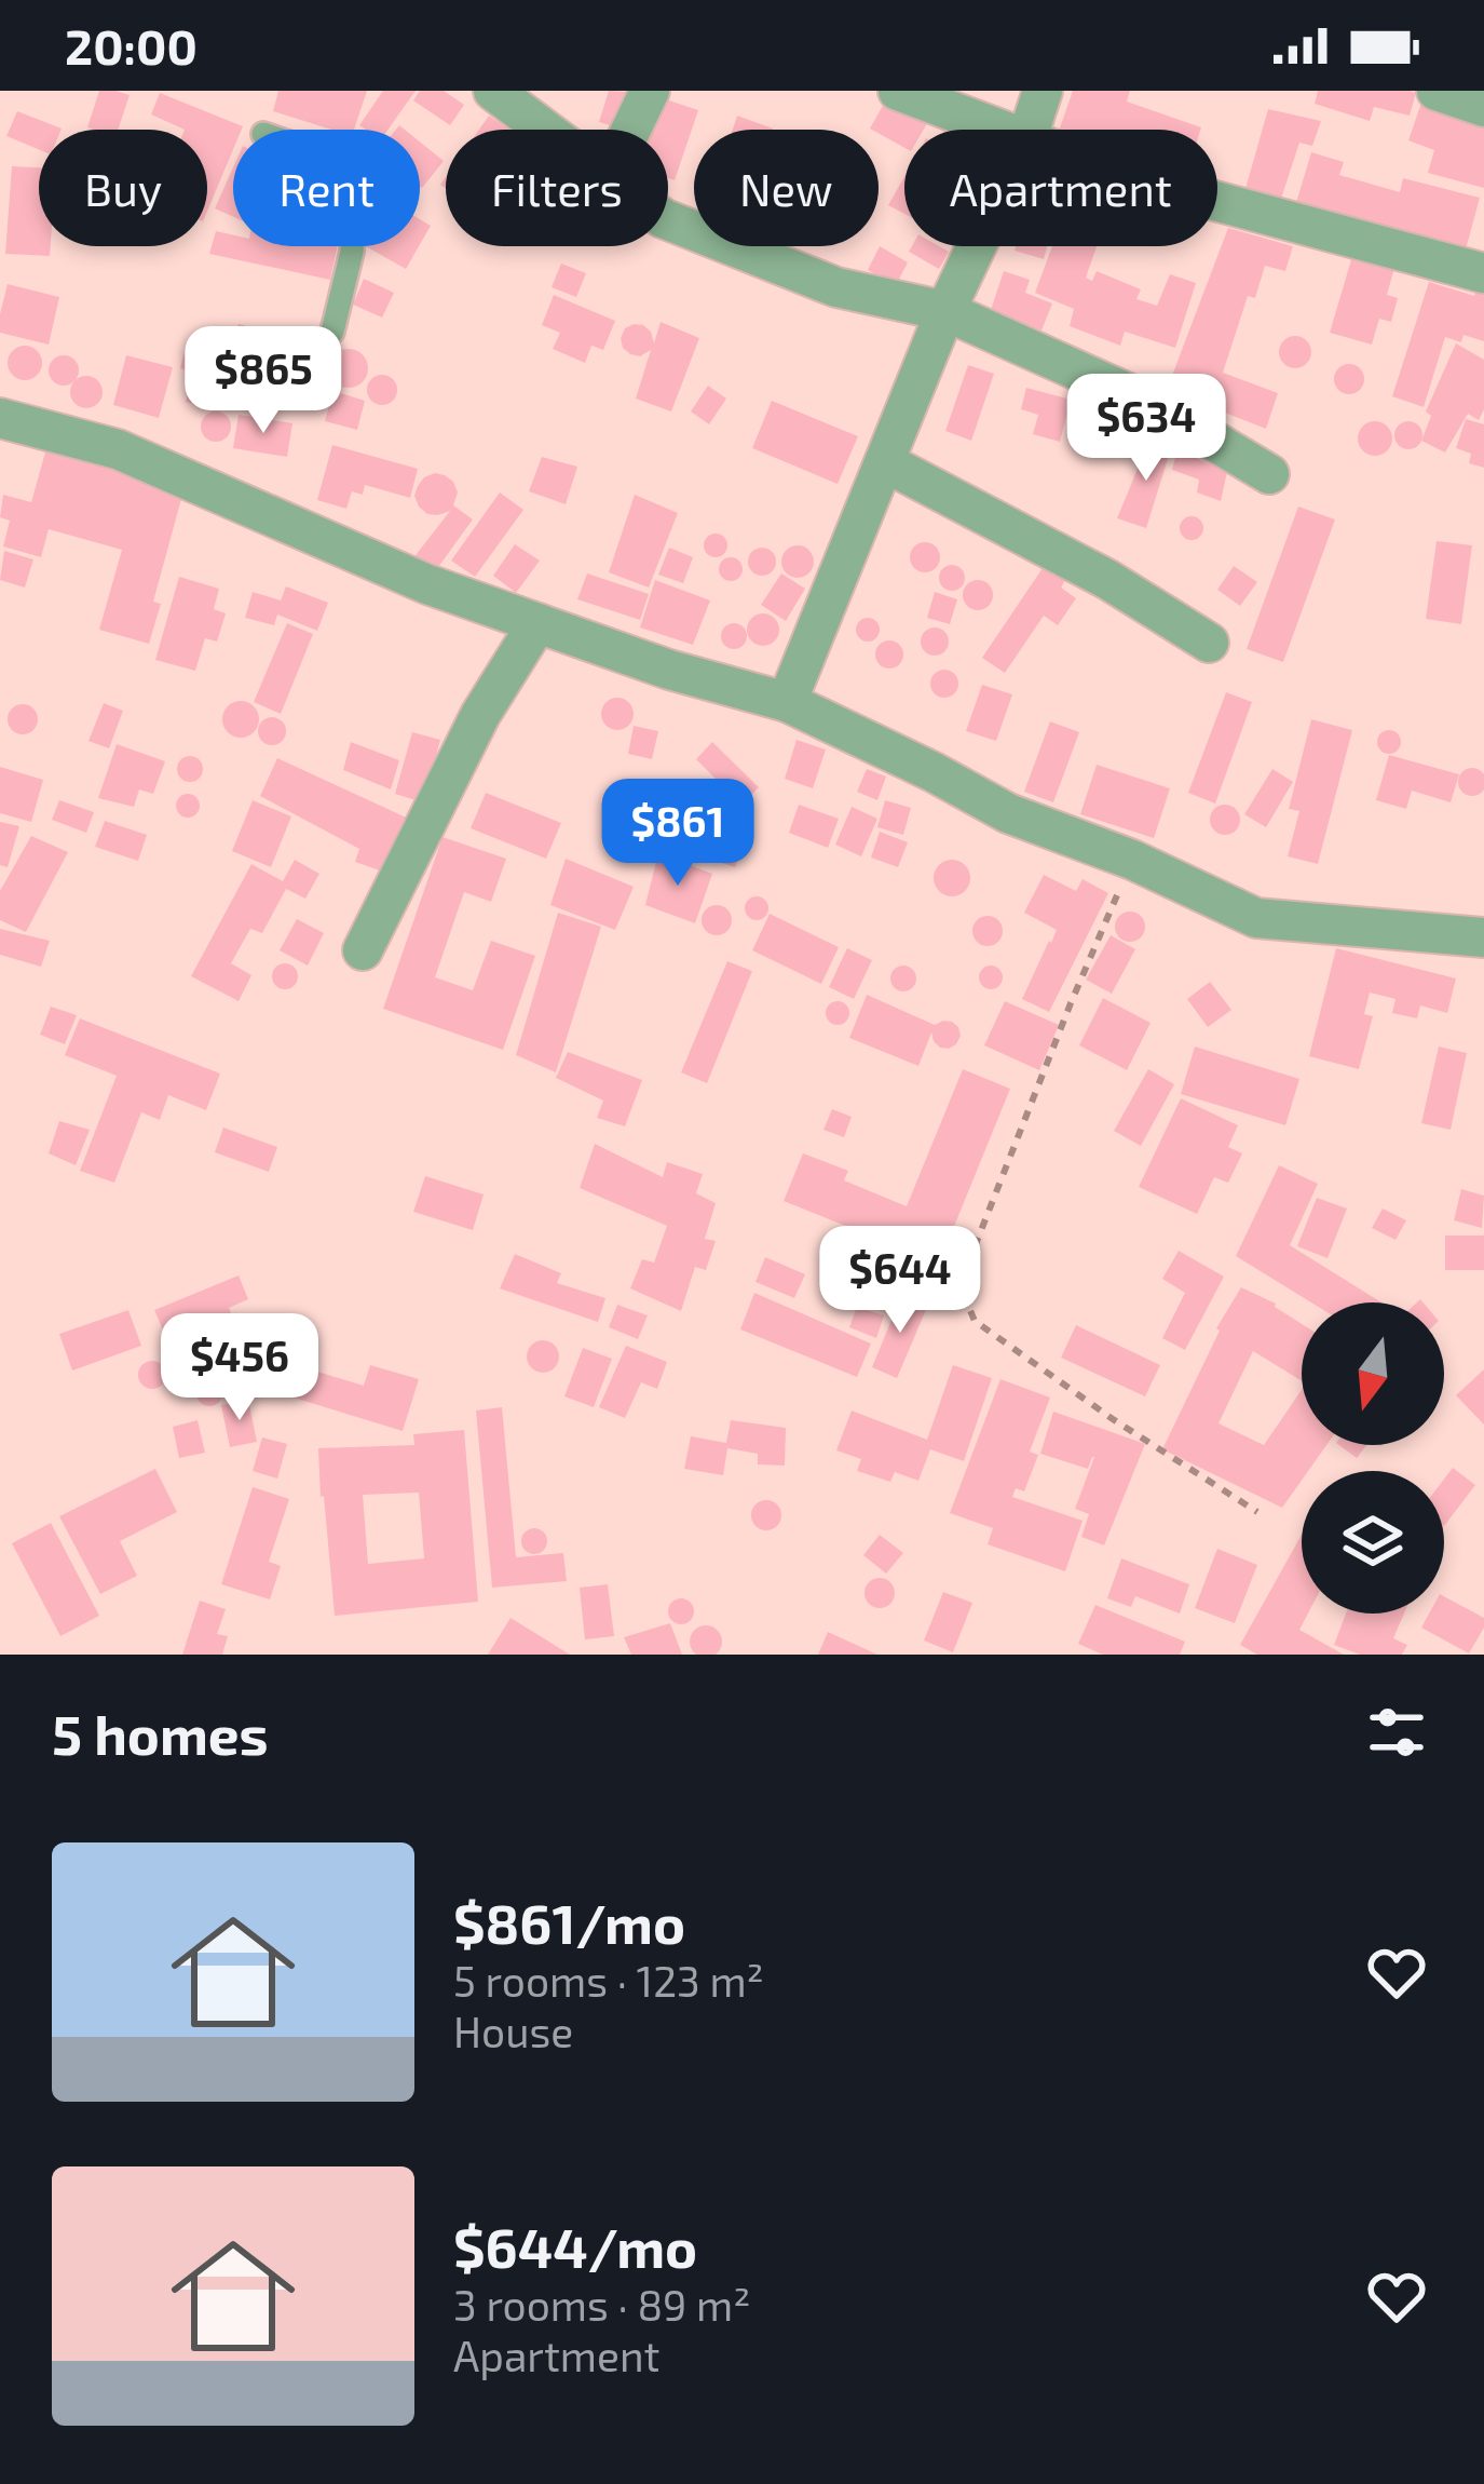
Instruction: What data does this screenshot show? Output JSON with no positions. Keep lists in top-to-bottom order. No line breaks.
{"north":"bottom","page":{"status":"20:00","chip":["Buy","Rent","Filters","New","Apartment"],"price":["$865","$634","$861","$644","$456"],"heading":"5 homes","list":[{"name":"$861/mo","note":"5 rooms · 123 m² · House"},{"name":"$644/mo","note":"3 rooms · 89 m² · Apartment"}]}}
